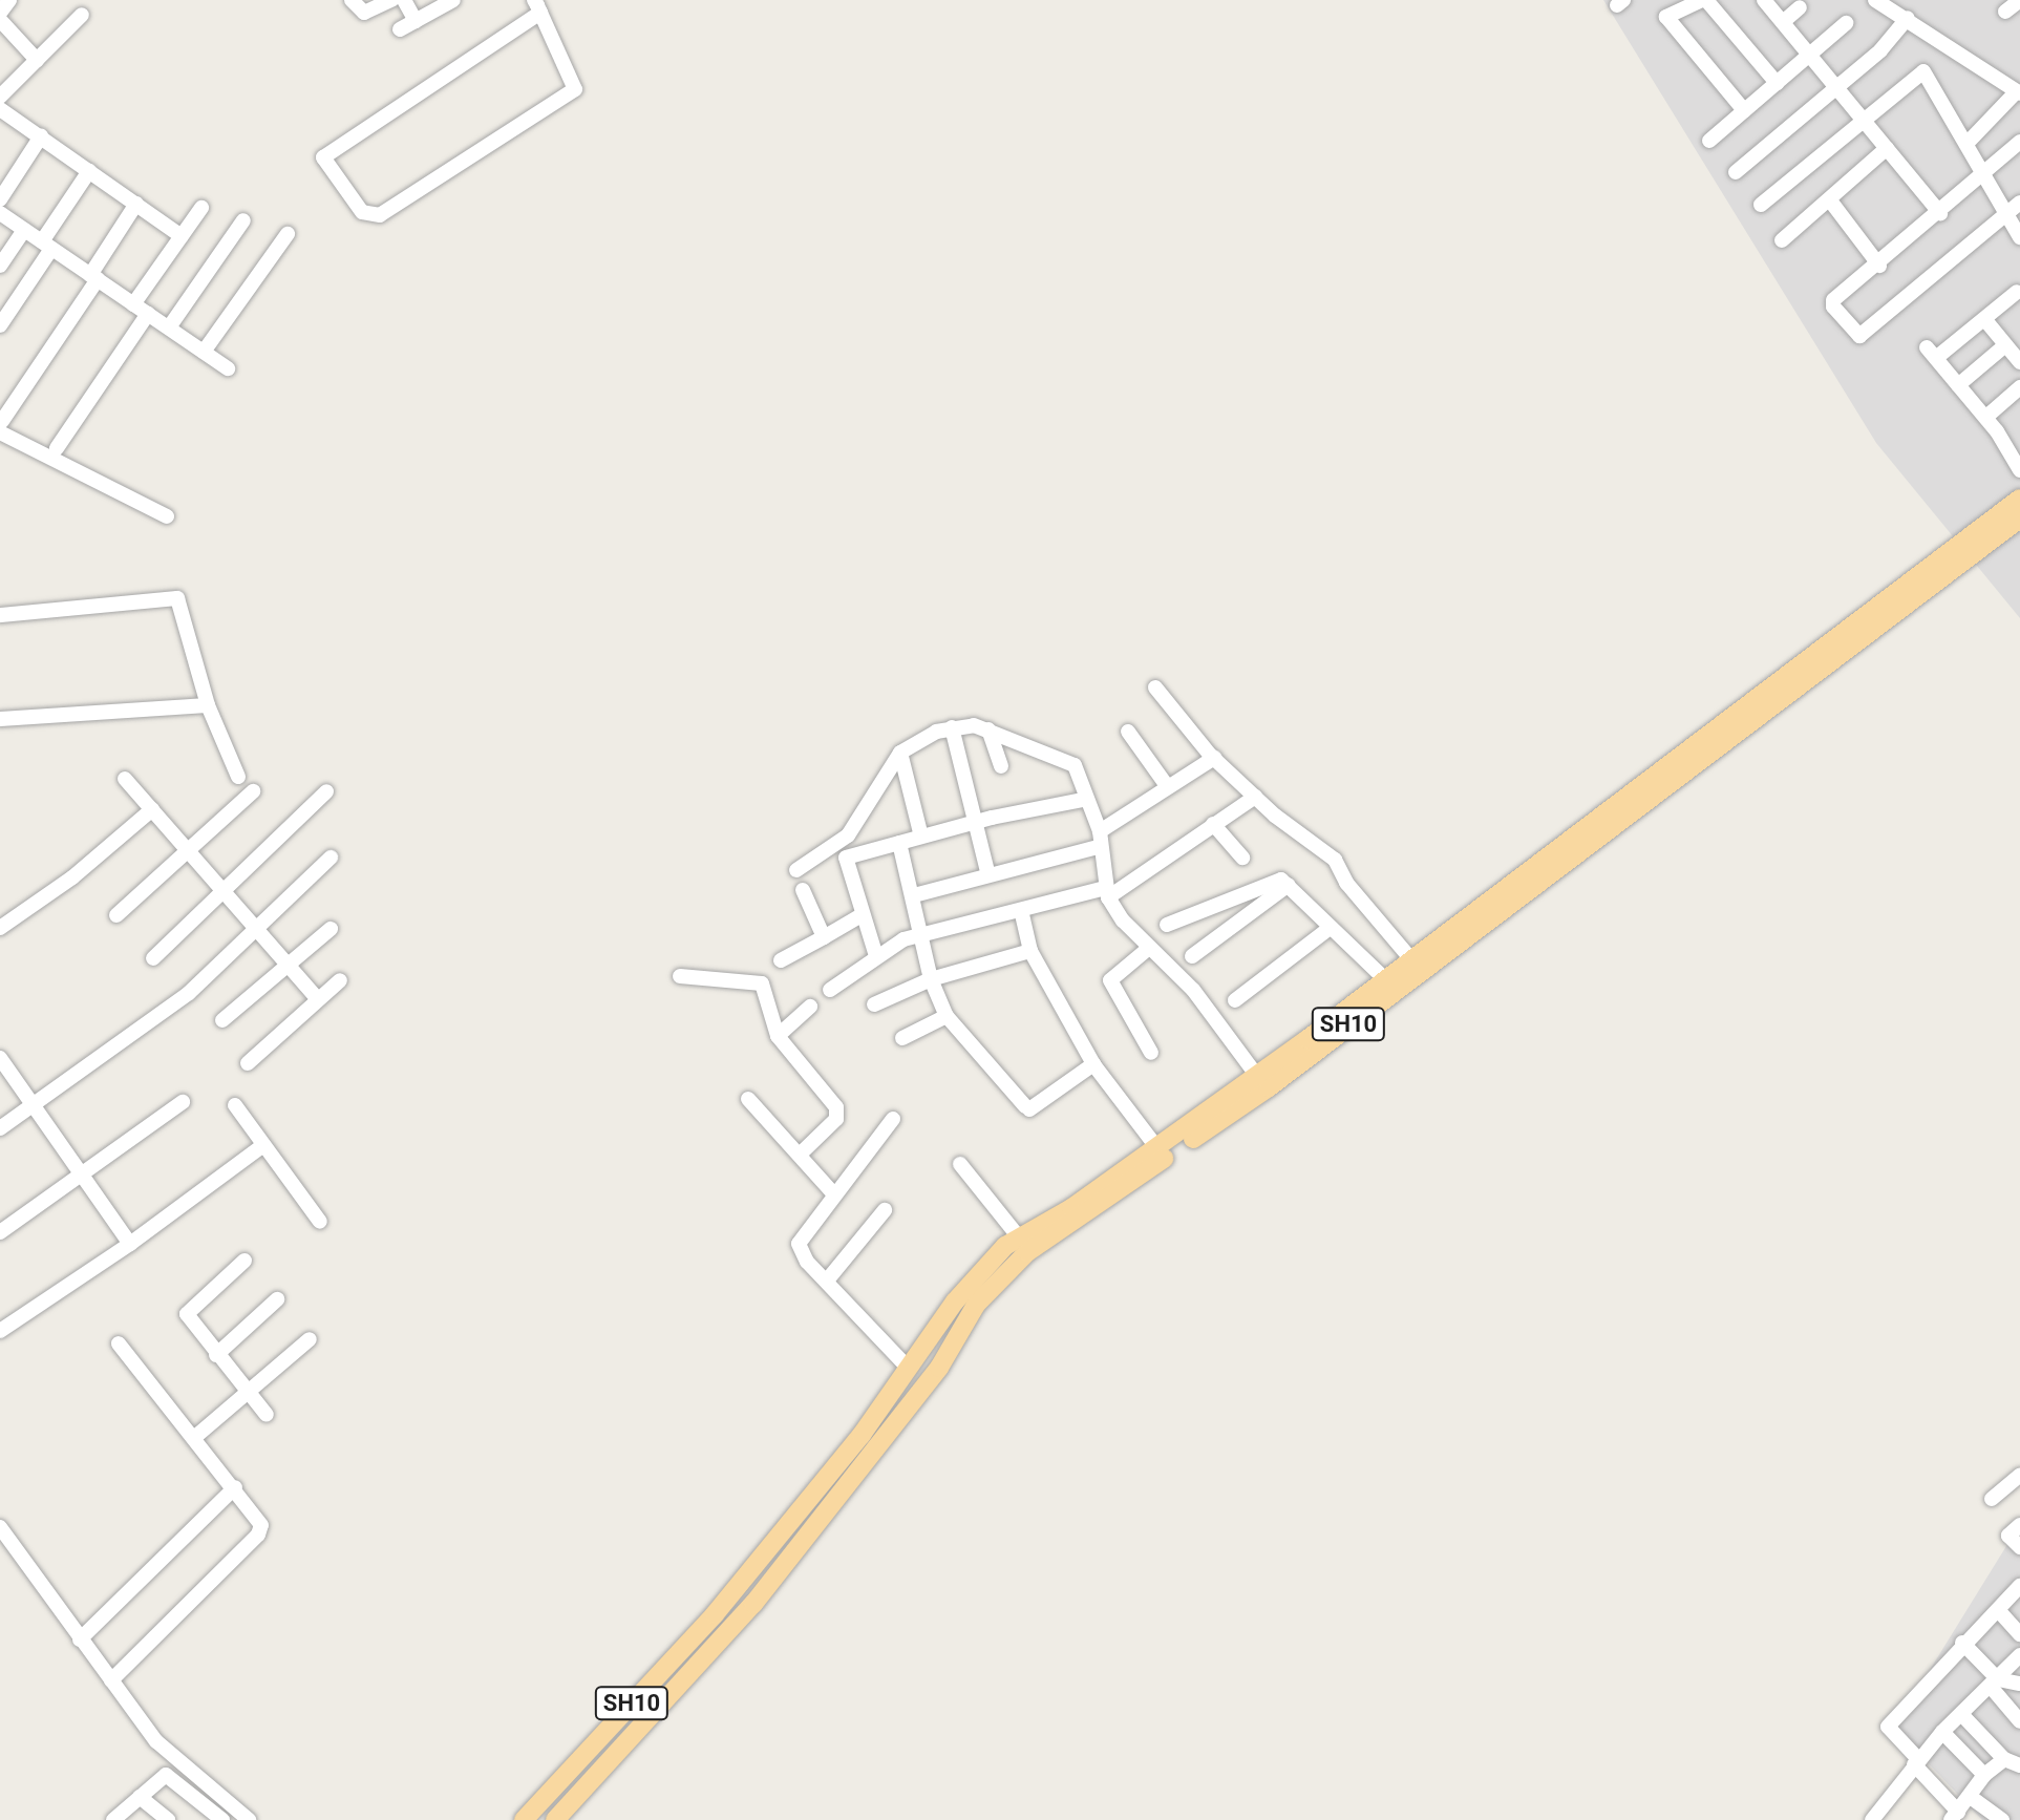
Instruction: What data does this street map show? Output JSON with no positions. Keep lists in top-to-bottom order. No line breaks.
{"streets":{"main road":["SH10"]}}
